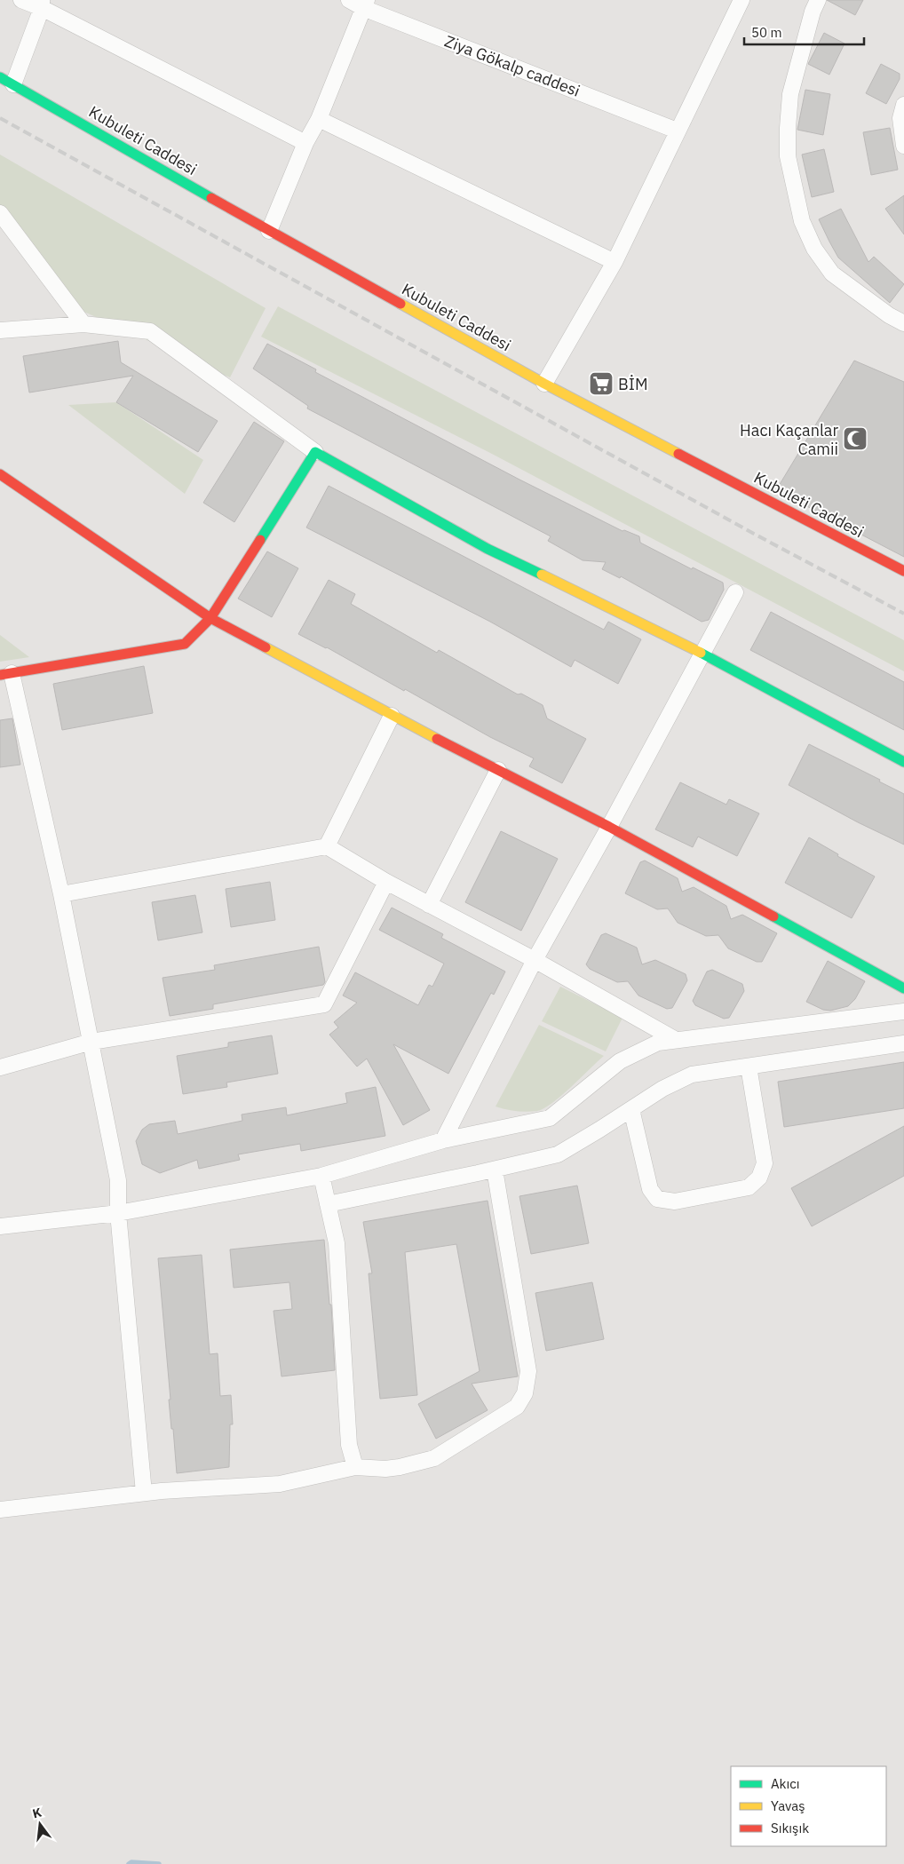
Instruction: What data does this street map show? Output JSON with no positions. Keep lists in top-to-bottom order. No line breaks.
{"streets":{"street":["Ziya Gökalp caddesi","Kubuleti Caddesi"]},"places":{"supermarket":["BİM"],"mosque":["Hacı Kaçanlar Camii"]},"legend":["Akıcı","Yavaş","Sıkışık"],"scale_bar":"50 m","north":"top"}
